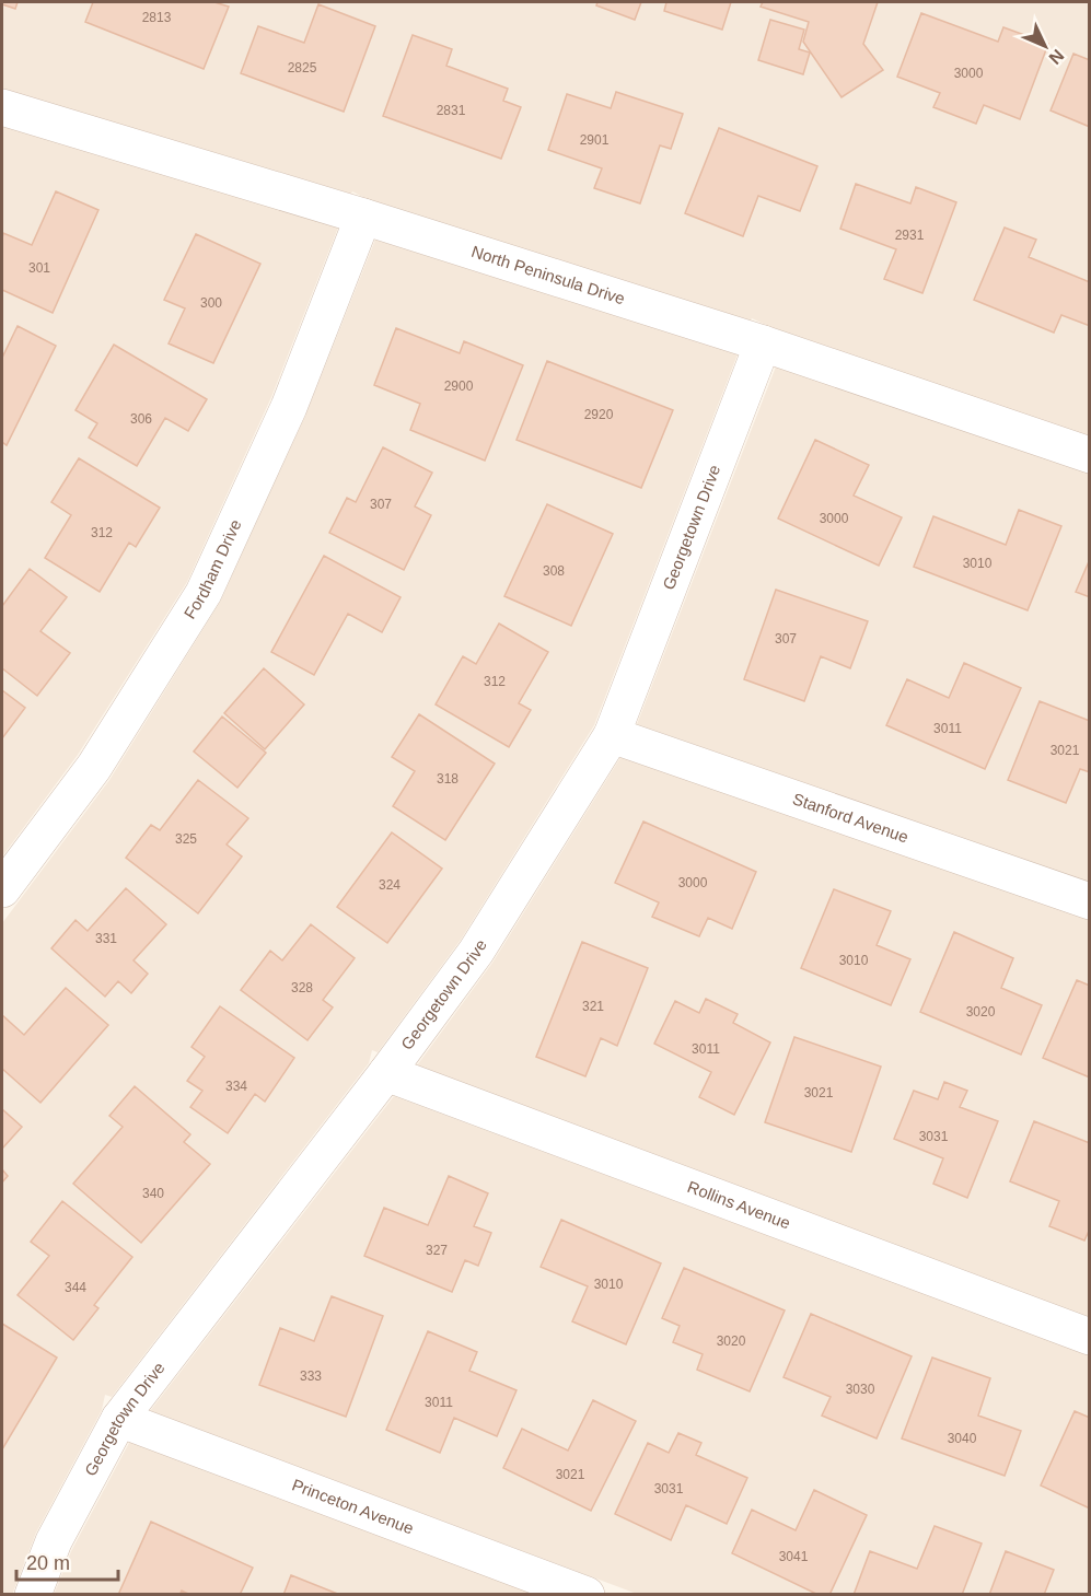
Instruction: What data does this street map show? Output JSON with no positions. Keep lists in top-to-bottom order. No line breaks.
{"streets":{"street":["North Peninsula Drive","Georgetown Drive","Fordham Drive","Stanford Avenue","Rollins Avenue","Princeton Avenue"]},"crossings":[["North Peninsula Drive","Georgetown Drive"],["North Peninsula Drive","Fordham Drive"],["Georgetown Drive","Stanford Avenue"],["Georgetown Drive","Rollins Avenue"],["Georgetown Drive","Princeton Avenue"]],"house_numbers":["2813","2825","3000","2831","2901","2931","301","300","2900","2920","306","307","3000","312","3010","308","307","312","3011","3021","318","325","3000","324","331","3010","328","321","3020","3011","334","3021","3031","340","327","3010","344","3020","333","3030","3011","3040","3021","3031","3041"],"scale_bar":"20 m","north":"bottom right"}
